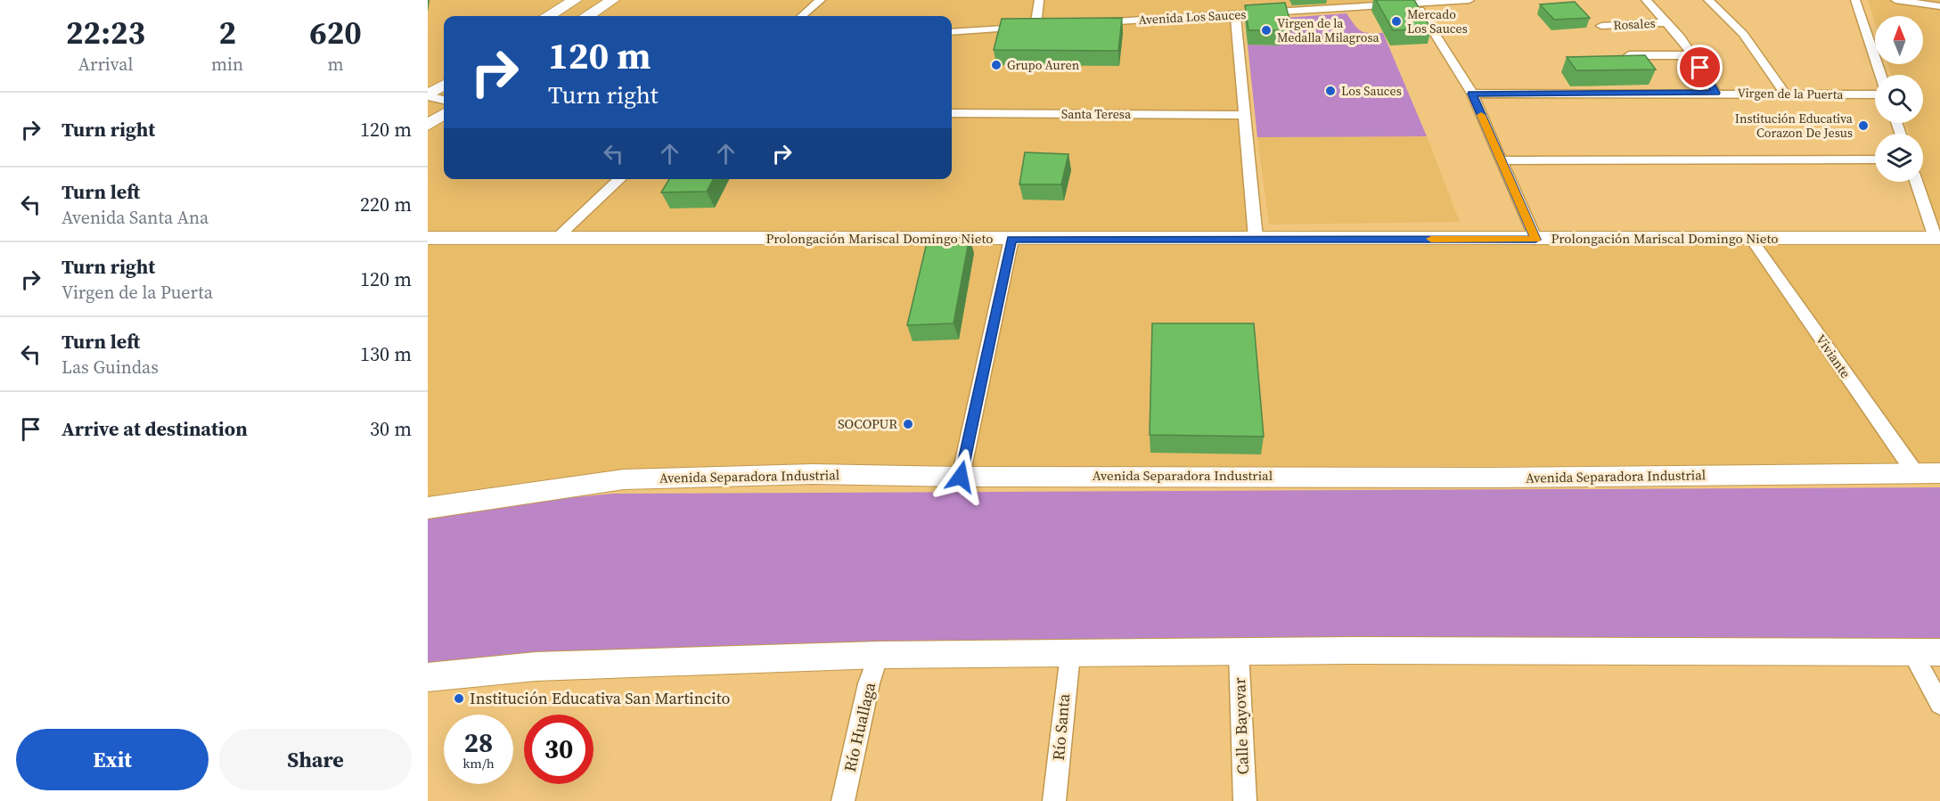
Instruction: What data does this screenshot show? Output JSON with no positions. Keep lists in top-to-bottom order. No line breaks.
{"streets":{"main road":["Prolongación Mariscal Domingo Nieto","Avenida Separadora Industrial"],"street":["Avenida Los Sauces","Rosales","Virgen de la Puerta","Santa Teresa","Viviante","Calle Bayovar","Río Huallaga","Río Santa"]},"crossings":[["Prolongación Mariscal Domingo Nieto","Viviante"],["Viviante","Avenida Separadora Industrial"]],"places":["Mercado Los Sauces","Virgen de la Medalla Milagrosa","Grupo Auren","Los Sauces","Institución Educativa Corazon De Jesus","SOCOPUR","Institución Educativa San Martincito"],"north":"top","page":{"eta":["22:23","Arrival","2","min","620","m"],"turn":["120 m","Turn right"],"list":[{"name":"Turn right","value":"120 m"},{"name":"Turn left","note":"Avenida Santa Ana","value":"220 m"},{"name":"Turn right","note":"Virgen de la Puerta","value":"120 m"},{"name":"Turn left","note":"Las Guindas","value":"130 m"},{"name":"Arrive at destination","value":"30 m"}],"speed":"28 km/h","limit":"30","buttons":["Exit","Share"]}}
